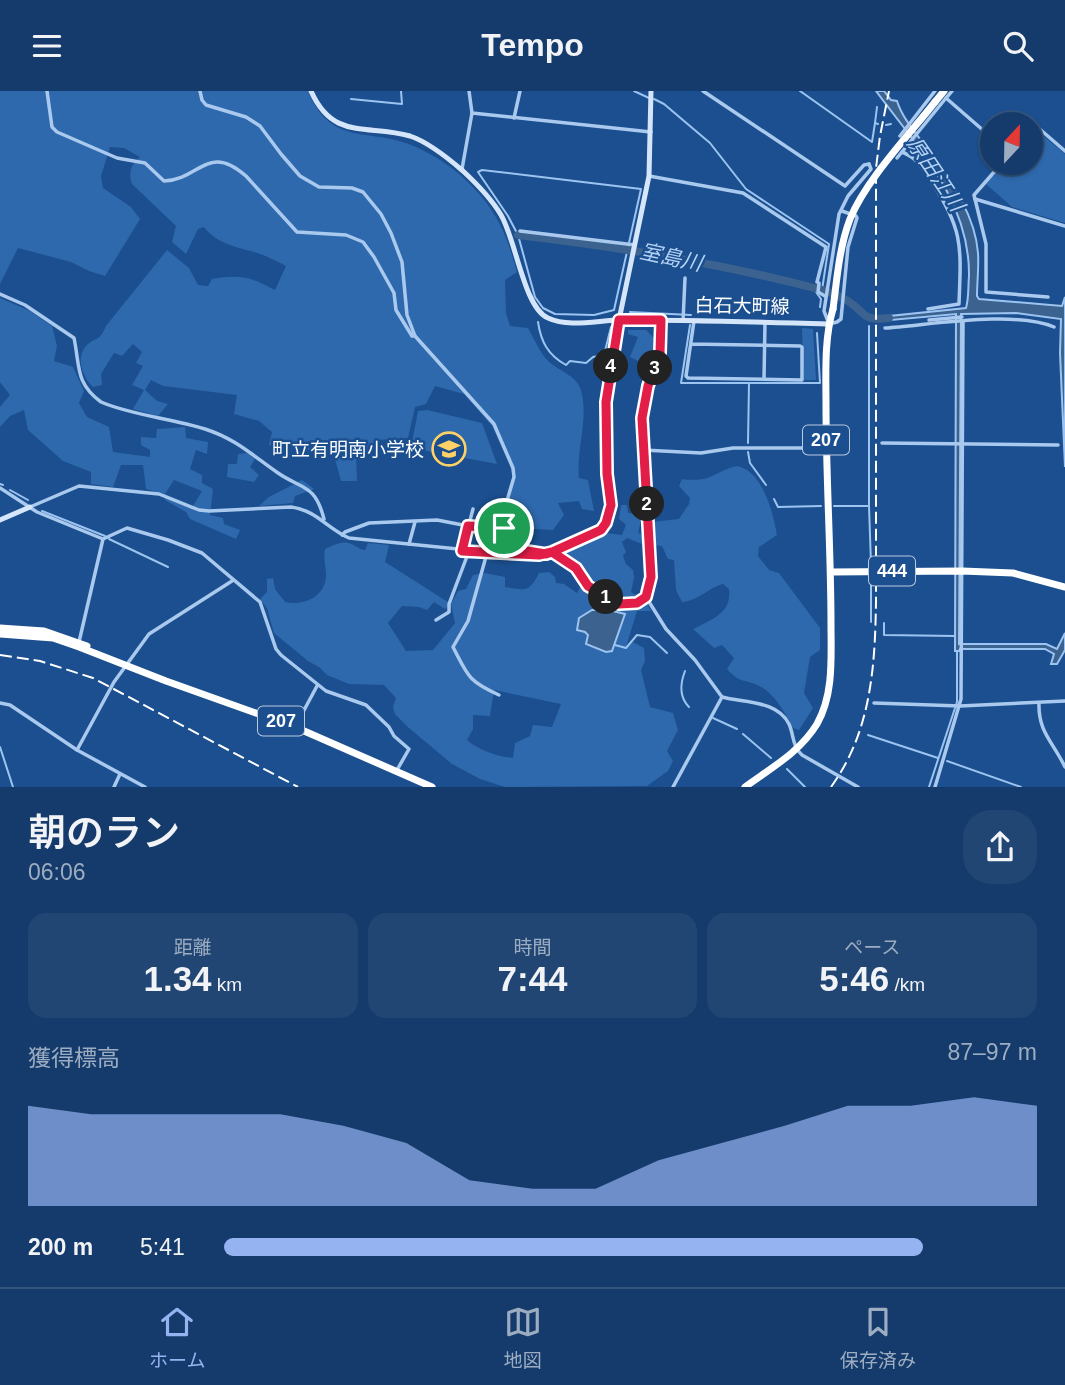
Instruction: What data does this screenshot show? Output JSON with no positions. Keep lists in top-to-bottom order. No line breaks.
{"streets":{"highway":["207","444"],"main road":["白石大町線"]},"crossings":[["白石大町線","207"],["207","444"]],"water":["原田江川","室島川"],"places":{"school or university":["町立有明南小学校"]},"north":"top","page":{"header":"Tempo","pins":["4","3","2","1"],"heading":["朝のラン","06:06"],"stats":[["距離","1.34 km"],["時間","7:44"],["ペース","5:46 /km"]],"chart":["獲得標高","87–97 m"],"list":[{"name":"200 m","note":"5:41"}],"tabs":["ホーム","地図","保存済み"]}}
